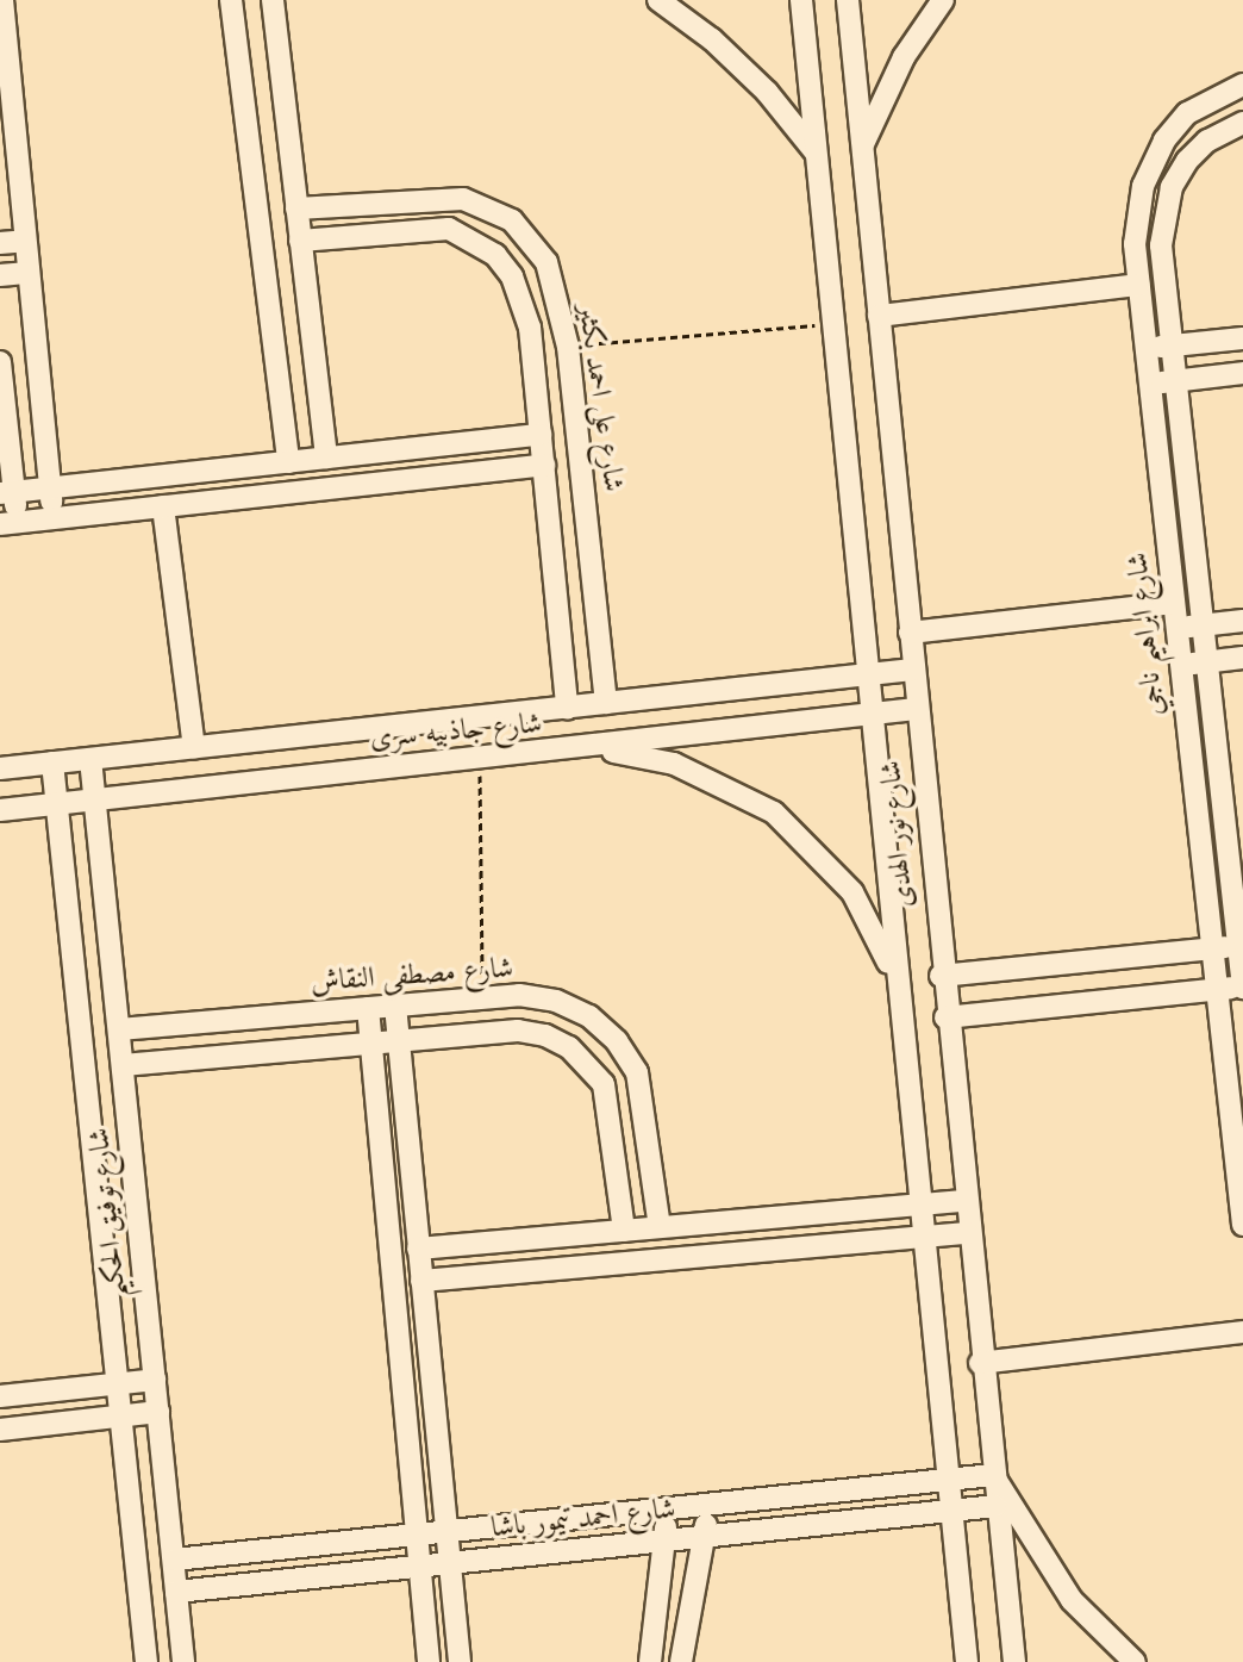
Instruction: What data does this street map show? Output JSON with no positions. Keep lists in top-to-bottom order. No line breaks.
{"streets":{"street":["شارع على احمد بكثير","شارع ابراهيم ناجي","شارع جاذبيه سرى","شارع نور الهدى","شارع مصطفى النقاش","شارع توفيق الحكيم","شارع احمد تيمور باشا"]},"crossings":[["شارع على احمد بكثير","شارع جاذبيه سرى"],["شارع جاذبيه سرى","شارع نور الهدى"],["شارع جاذبيه سرى","شارع توفيق الحكيم"],["شارع نور الهدى","شارع احمد تيمور باشا"],["شارع مصطفى النقاش","شارع توفيق الحكيم"],["شارع توفيق الحكيم","شارع احمد تيمور باشا"]]}
